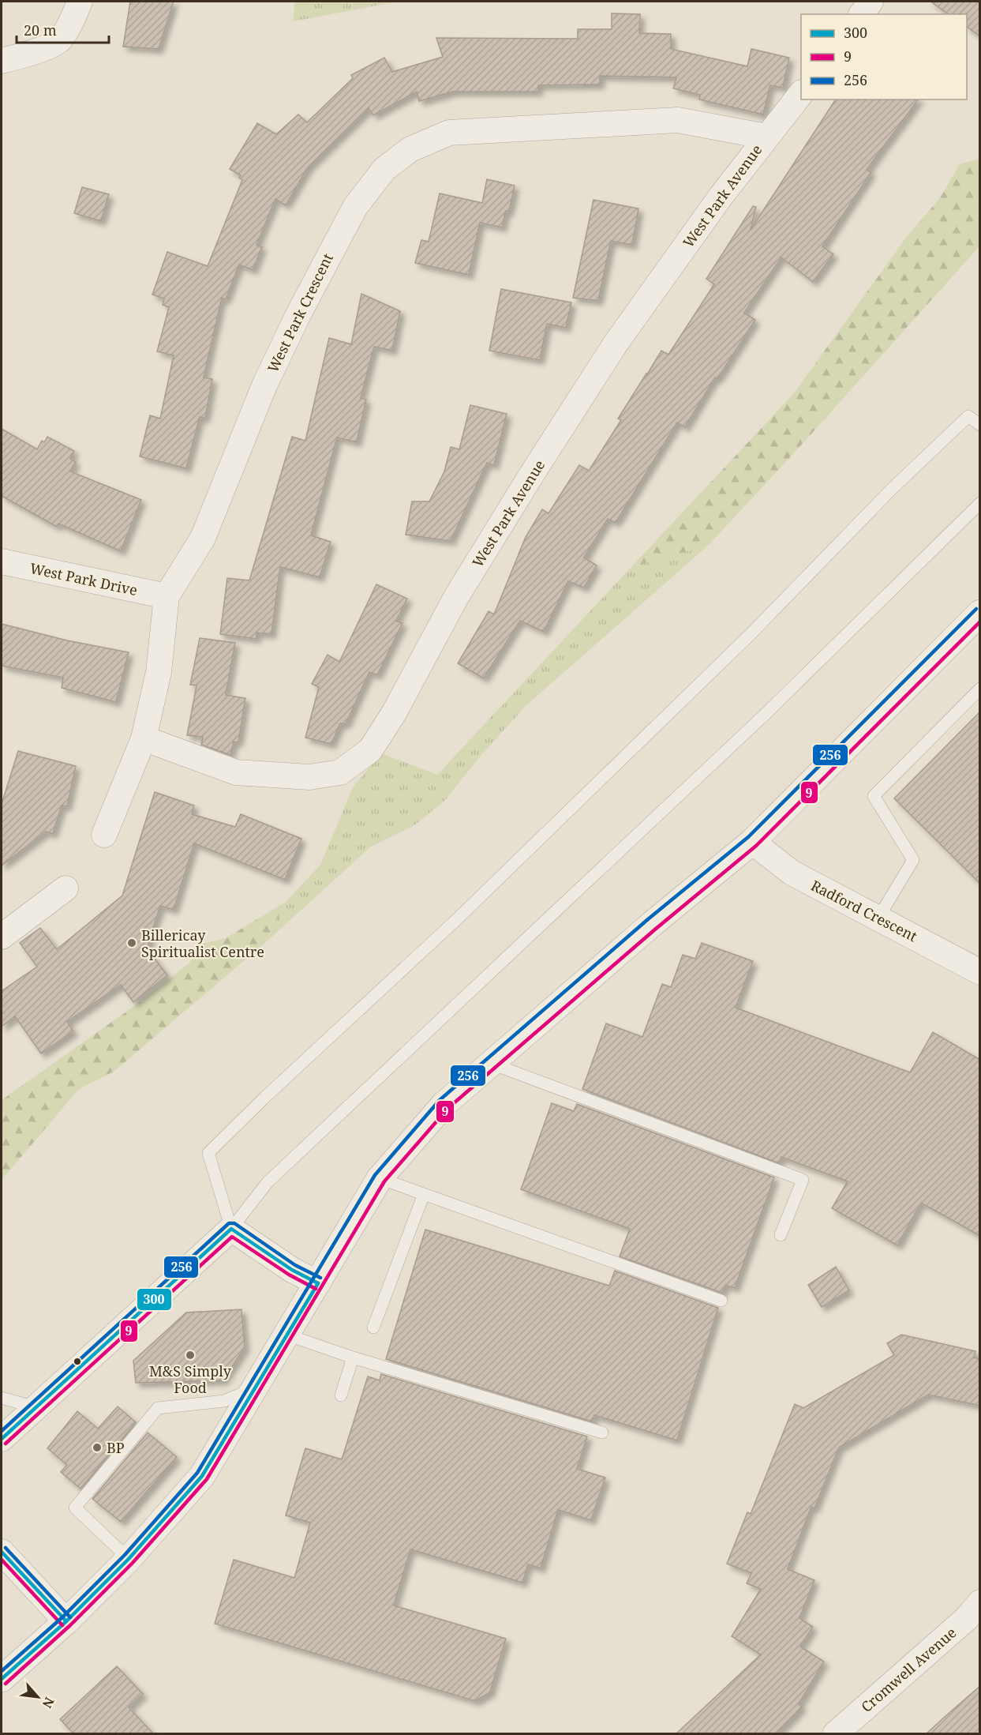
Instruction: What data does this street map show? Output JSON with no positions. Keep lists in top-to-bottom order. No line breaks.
{"streets":{"street":["West Park Avenue","West Park Crescent","West Park Drive","Radford Crescent","Cromwell Avenue"]},"crossings":[["West Park Avenue","West Park Crescent"],["West Park Crescent","West Park Drive"]],"places":["Billericay Spiritualist Centre","M&S Simply Food","BP"],"lines":["transit line 256","transit line 9","transit line 300"],"legend":["300","9","256"],"scale_bar":"20 m","north":"bottom right"}
